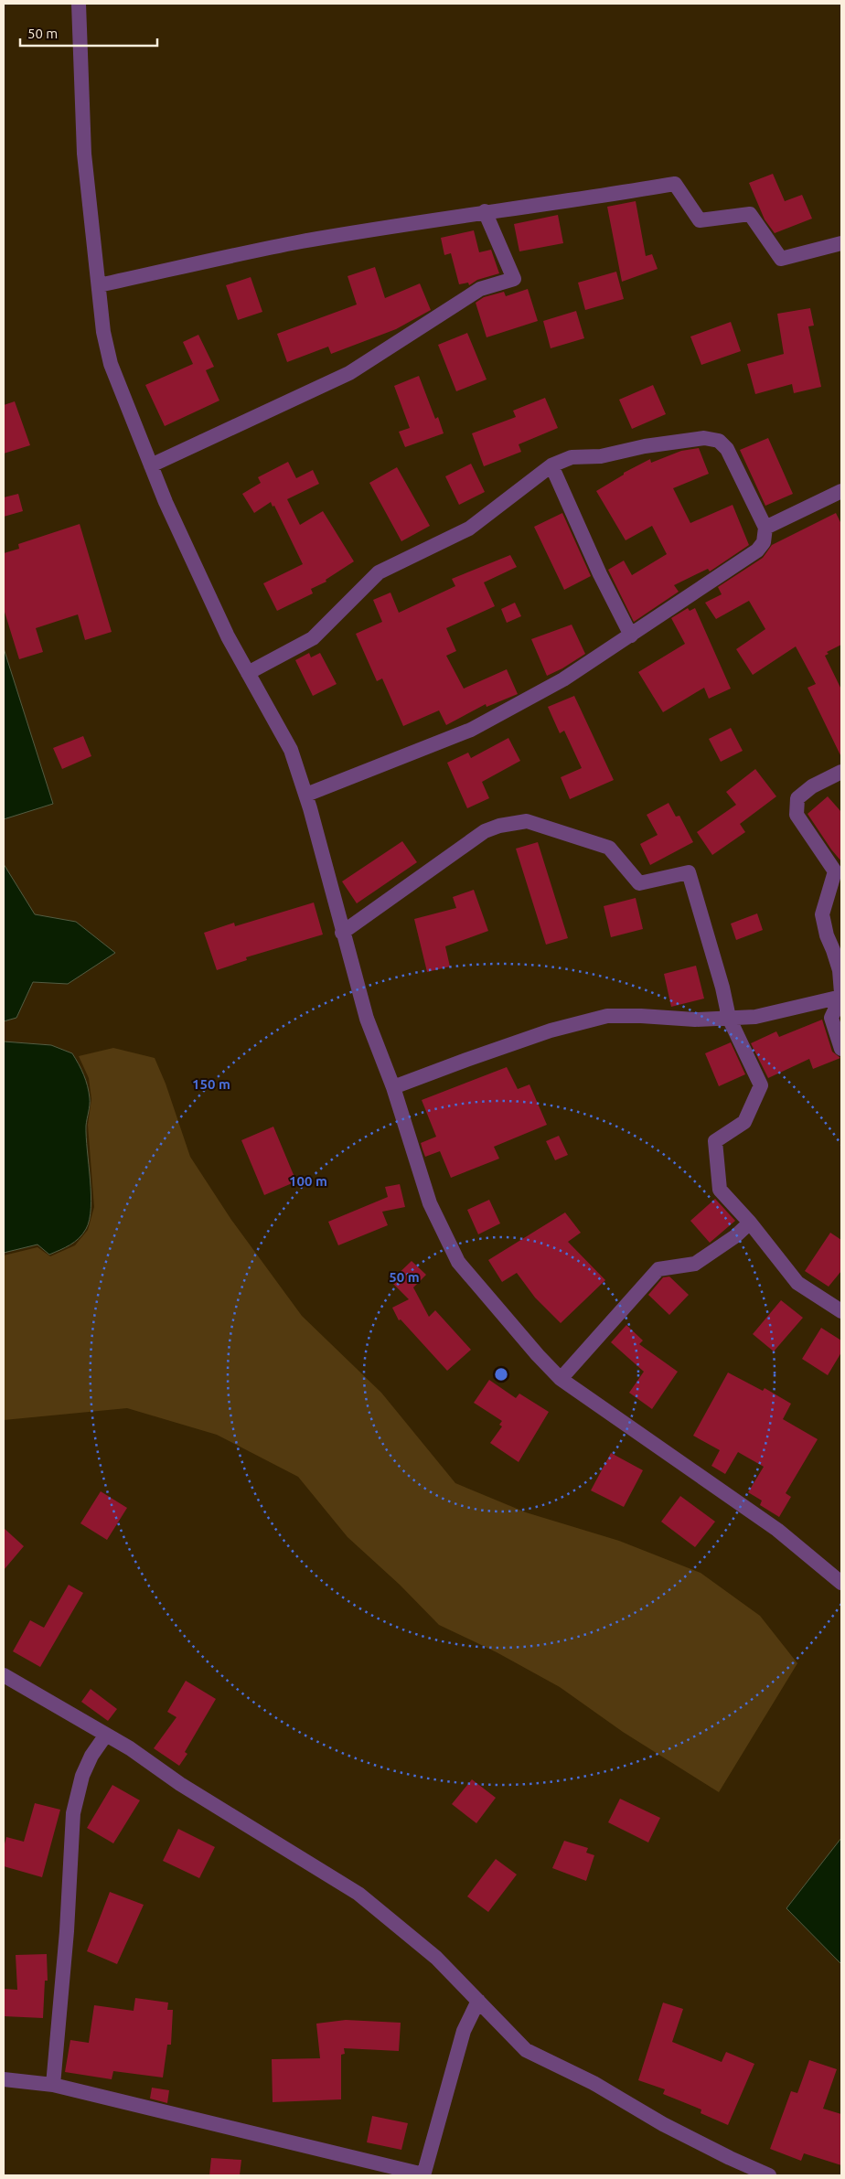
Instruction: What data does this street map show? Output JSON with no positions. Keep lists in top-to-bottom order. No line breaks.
{"scale_bar":"50 m","rings":["150 m","100 m","50 m"]}
